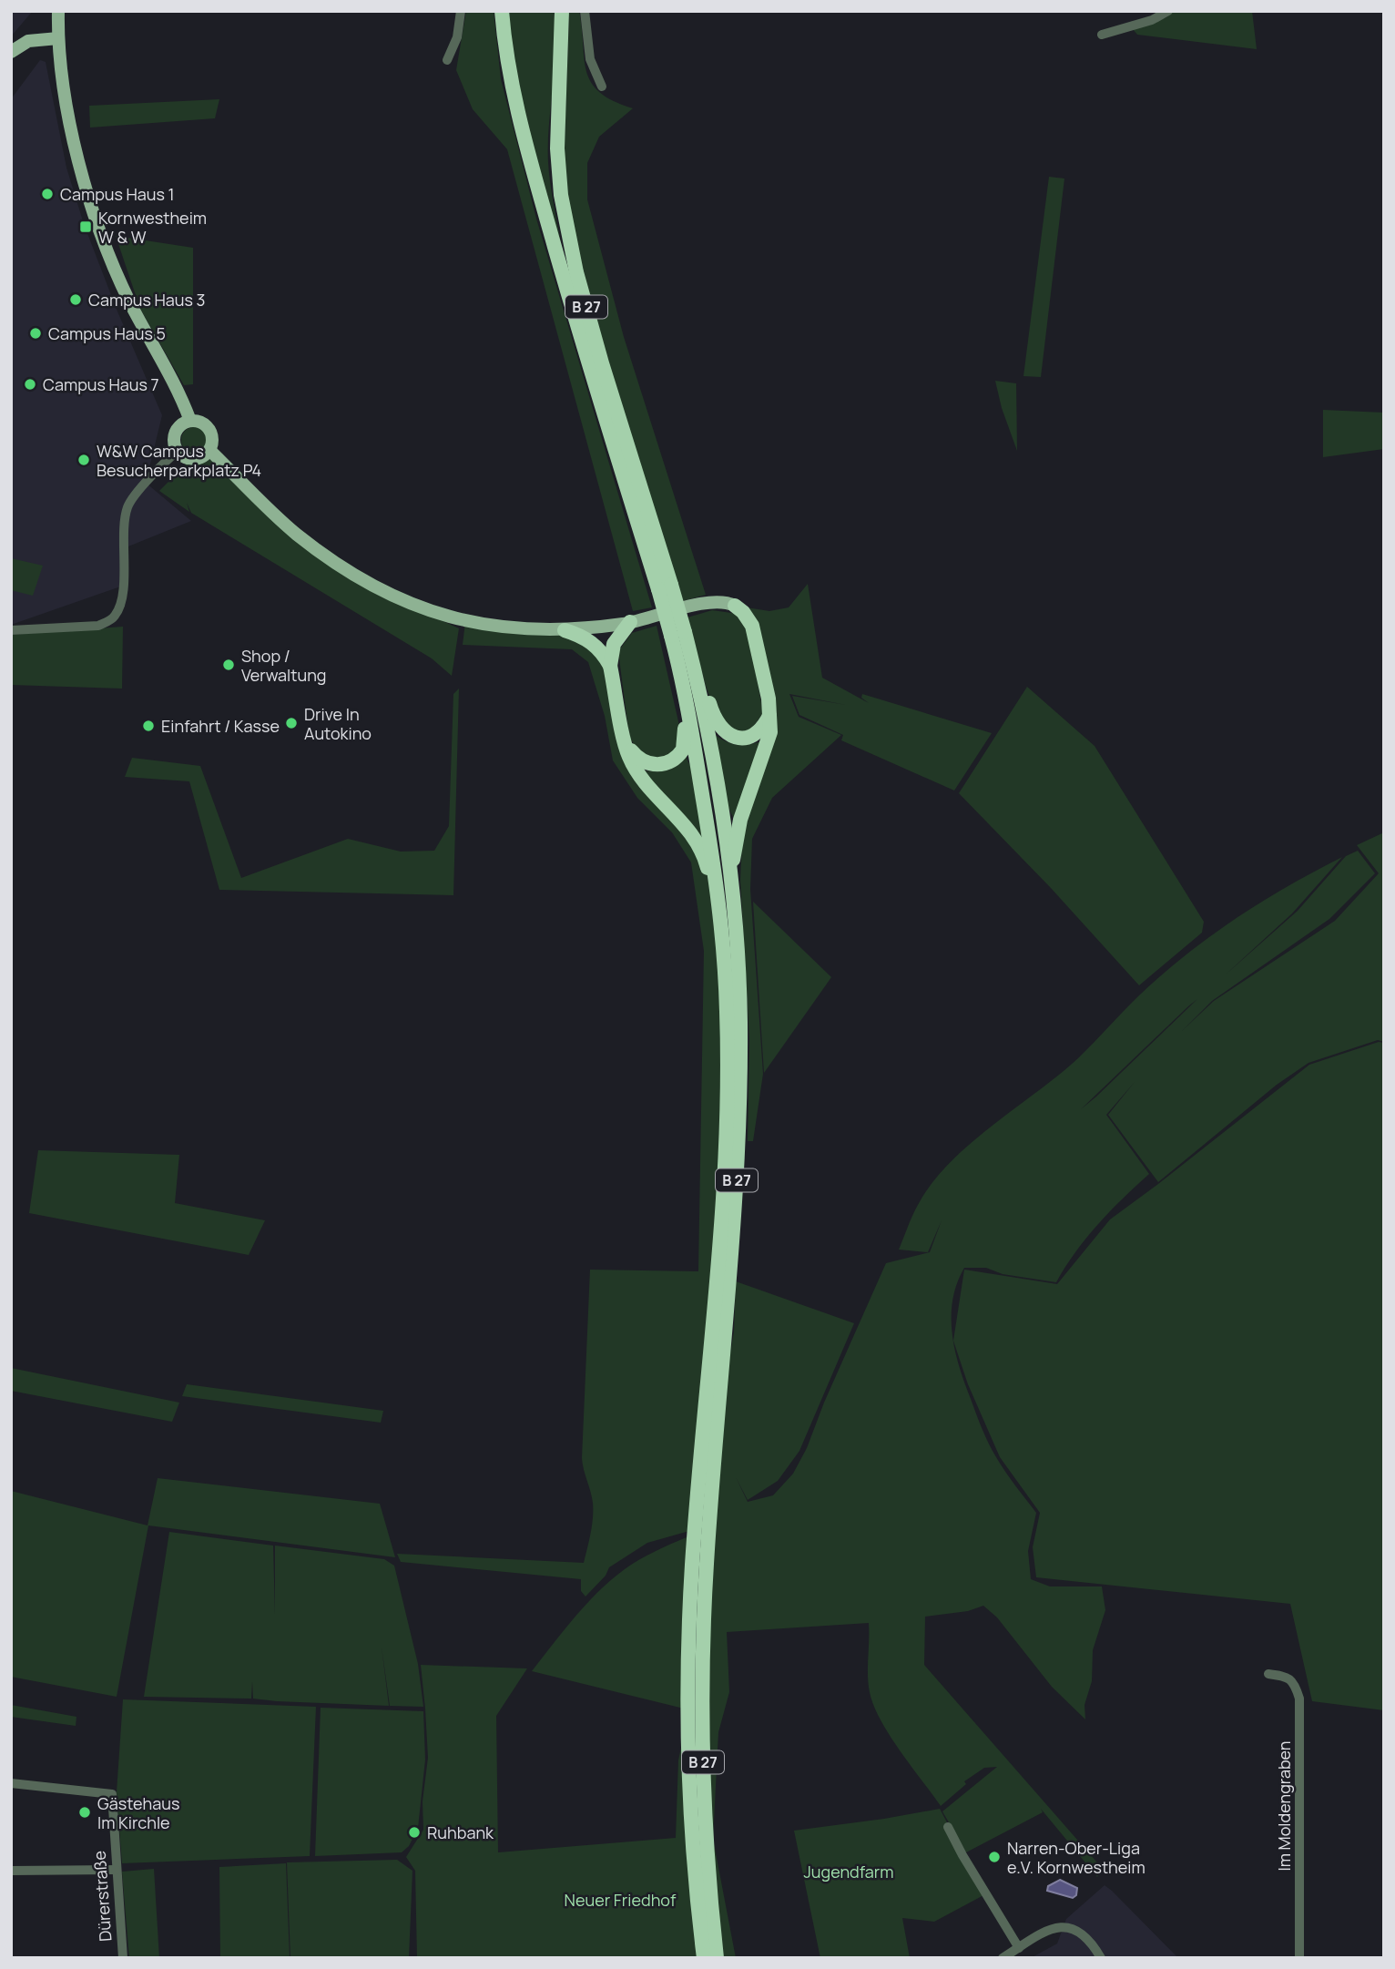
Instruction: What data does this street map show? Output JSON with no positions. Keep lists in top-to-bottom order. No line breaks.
{"streets":{"highway":["B 27"],"street":["Im Moldengraben","Dürerstraße"]},"parks":["Jugendfarm","Neuer Friedhof"],"places":{"other":["Campus Haus 1","Campus Haus 3","Campus Haus 5","Campus Haus 7","W&W Campus Besucherparkplatz P4","Shop / Verwaltung","Drive In Autokino","Einfahrt / Kasse","Gästehaus Im Kirchle","Ruhbank","Narren-Ober-Liga e.V. Kornwestheim"],"transit":["Kornwestheim W & W"]}}
